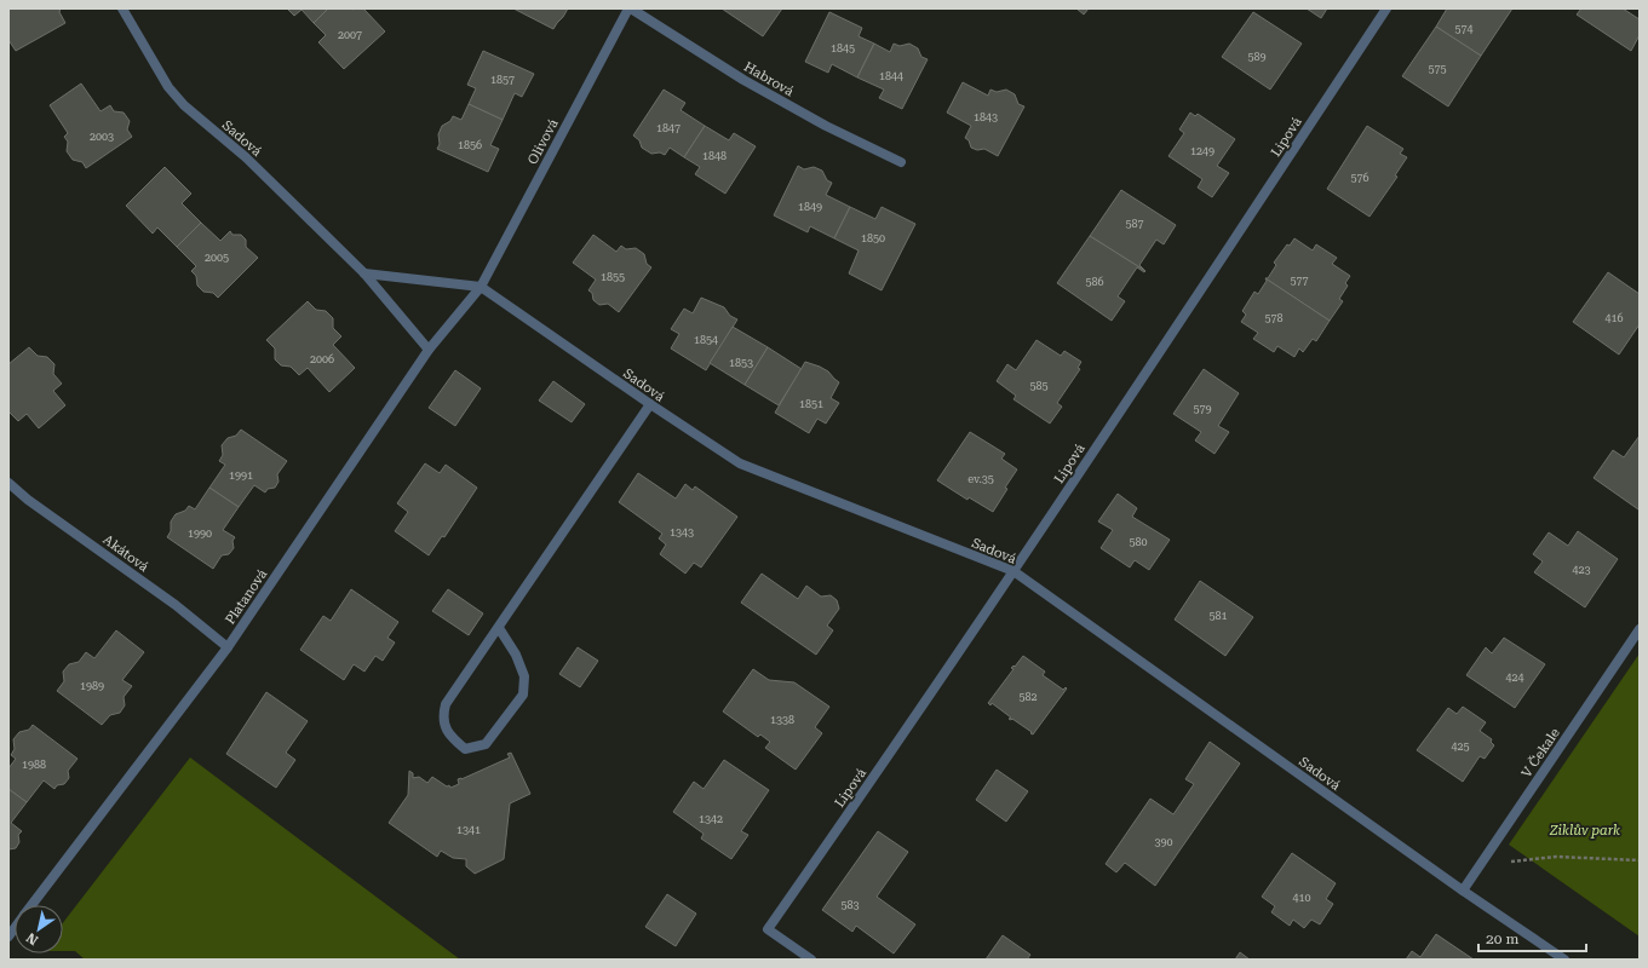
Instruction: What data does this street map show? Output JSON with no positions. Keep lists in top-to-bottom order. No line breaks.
{"streets":{"street":["Habrová","Lipová","Sadová","Olivová","Akátová","Platanová","V Čekale"]},"crossings":[["Habrová","Olivová"],["Lipová","Sadová"],["Sadová","Olivová"],["Sadová","Platanová"],["Sadová","V Čekale"],["Olivová","Platanová"],["Akátová","Platanová"]],"parks":["Ziklův park"],"house_numbers":["574","2007","1845","589","575","1844","1857","1843","1847","2003","1856","1249","1848","576","1849","587","1850","2005","1855","577","586","578","416","1854","2006","1853","585","1851","579","1991","ev.35","1343","1990","580","423","581","424","1989","582","1338","425","1988","1342","1341","390","410","583"],"scale_bar":"20 m","north":"bottom left"}
